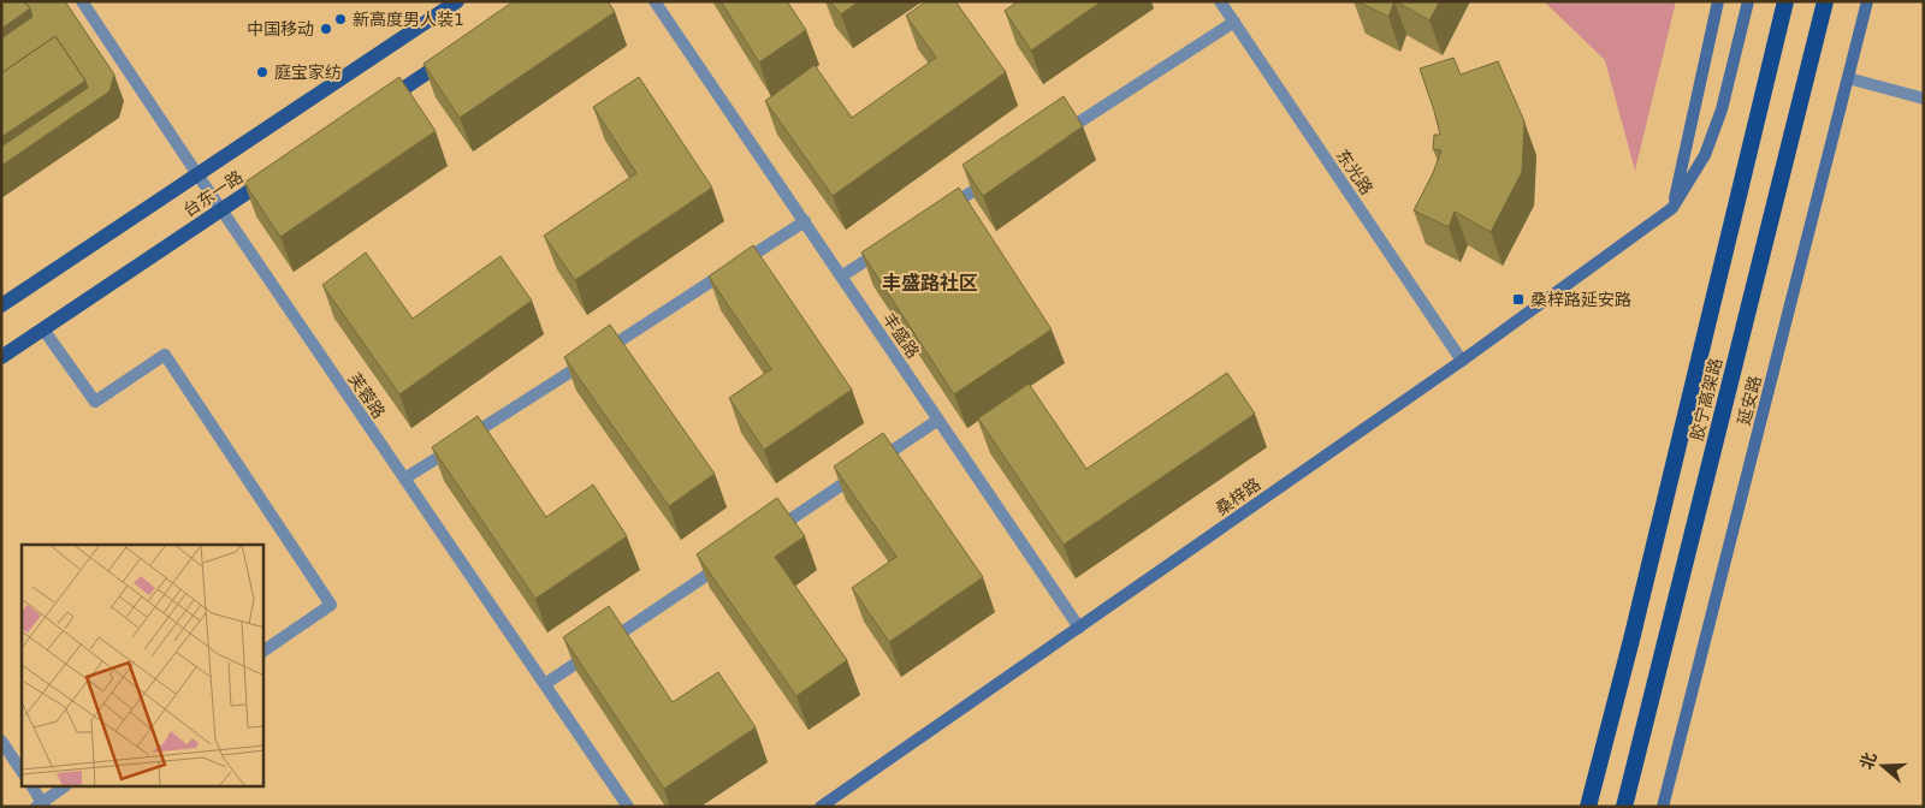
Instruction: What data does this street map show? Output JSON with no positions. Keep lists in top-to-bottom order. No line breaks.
{"streets":{"highway":["胶宁高架路"],"main road":["台东一路","延安路","桑梓路"],"street":["东光路","丰盛路","芙蓉路"]},"crossings":[["东光路","桑梓路"],["台东一路","芙蓉路"],["丰盛路","桑梓路"]],"districts":["丰盛路社区"],"places":{"other":["新高度男人装1","中国移动","庭宝家纺"],"transit":["桑梓路延安路"]},"north":"left"}
